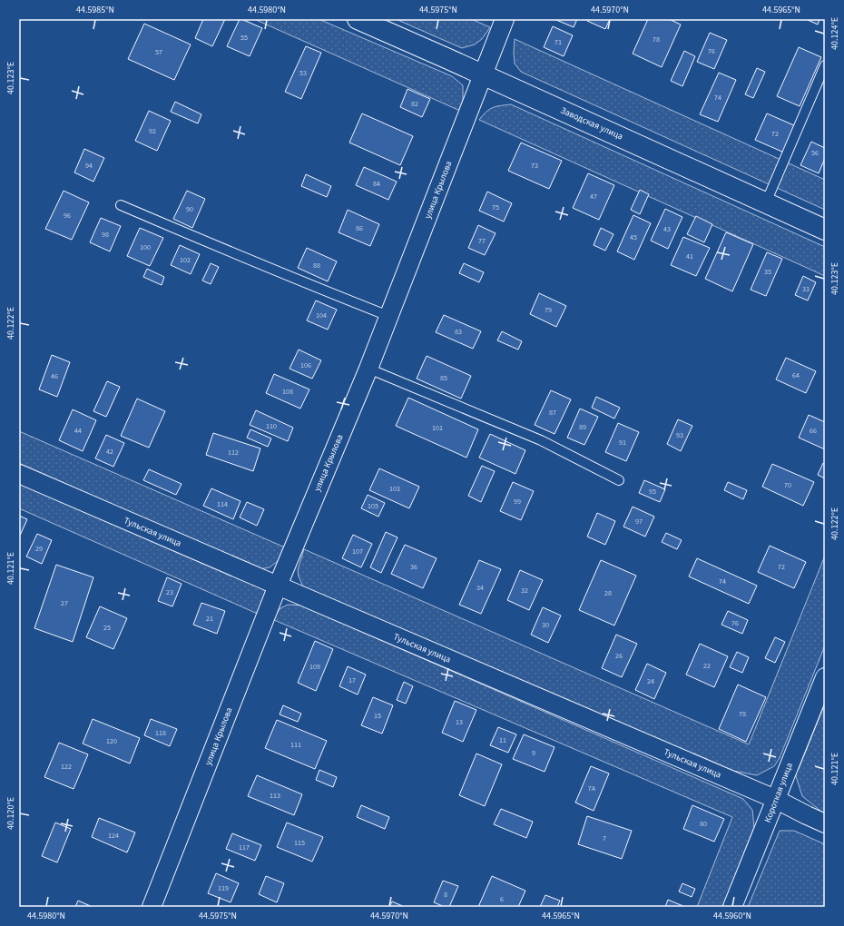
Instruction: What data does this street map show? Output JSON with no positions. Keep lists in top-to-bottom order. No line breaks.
{"streets":{"main road":["Заводская улица"],"street":["улица Крылова","Тульская улица","Короткая улица"]},"crossings":[["Заводская улица","улица Крылова"],["улица Крылова","Тульская улица"],["Тульская улица","Короткая улица"]],"house_numbers":["55","78","71","76","57","53","74","82","92","72","56","94","73","84","47","75","90","96","86","43","98","45","77","100","41","102","88","35","33","79","104","83","106","64","46","85","108","87","110","89","101","44","66","93","91","42","112","70","103","95","99","114","105","97","29","107","36","72","74","34","32","23","28","27","21","76","30","25","26","22","109","17","24","78","15","13","118","11","120","111","9","122","7А","113","80","124","7","115","117","119","8","6"],"coordinates":["44.5985°N","44.5980°N","44.5975°N","44.5970°N","44.5965°N","40.124°E","40.123°E","40.122°E","40.121°E","40.120°E","44.5960°N"]}
